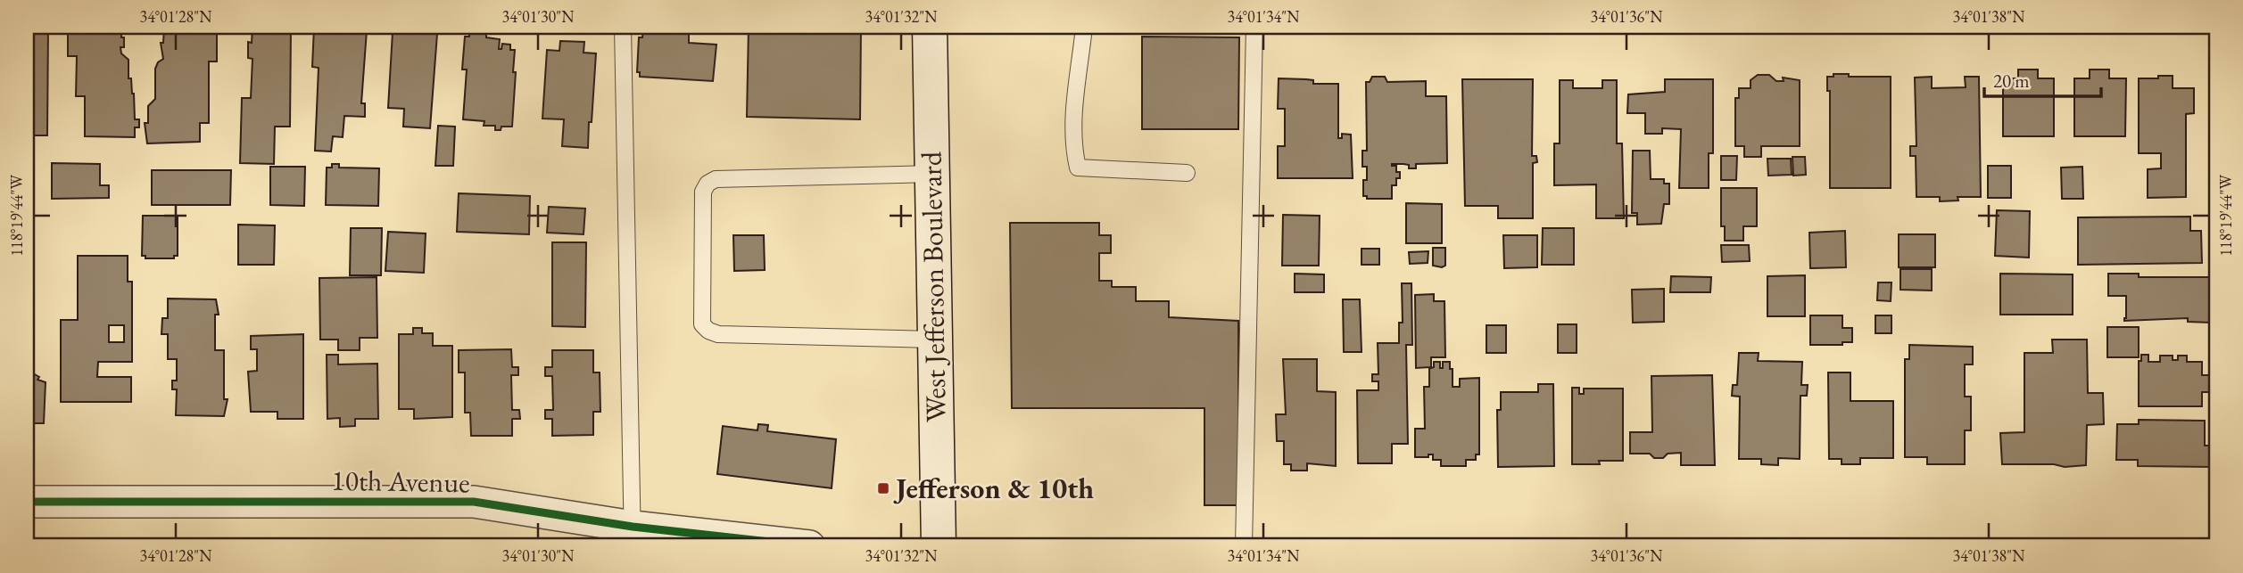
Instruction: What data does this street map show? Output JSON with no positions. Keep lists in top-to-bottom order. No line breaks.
{"streets":{"main road":["West Jefferson Boulevard"],"street":["10th Avenue"]},"places":{"transit":["Jefferson & 10th"]},"scale_bar":"20 m","coordinates":["34°01'28\"N","34°01'30\"N","34°01'32\"N","34°01'34\"N","34°01'36\"N","34°01'38\"N","118°19'44\"W"]}
